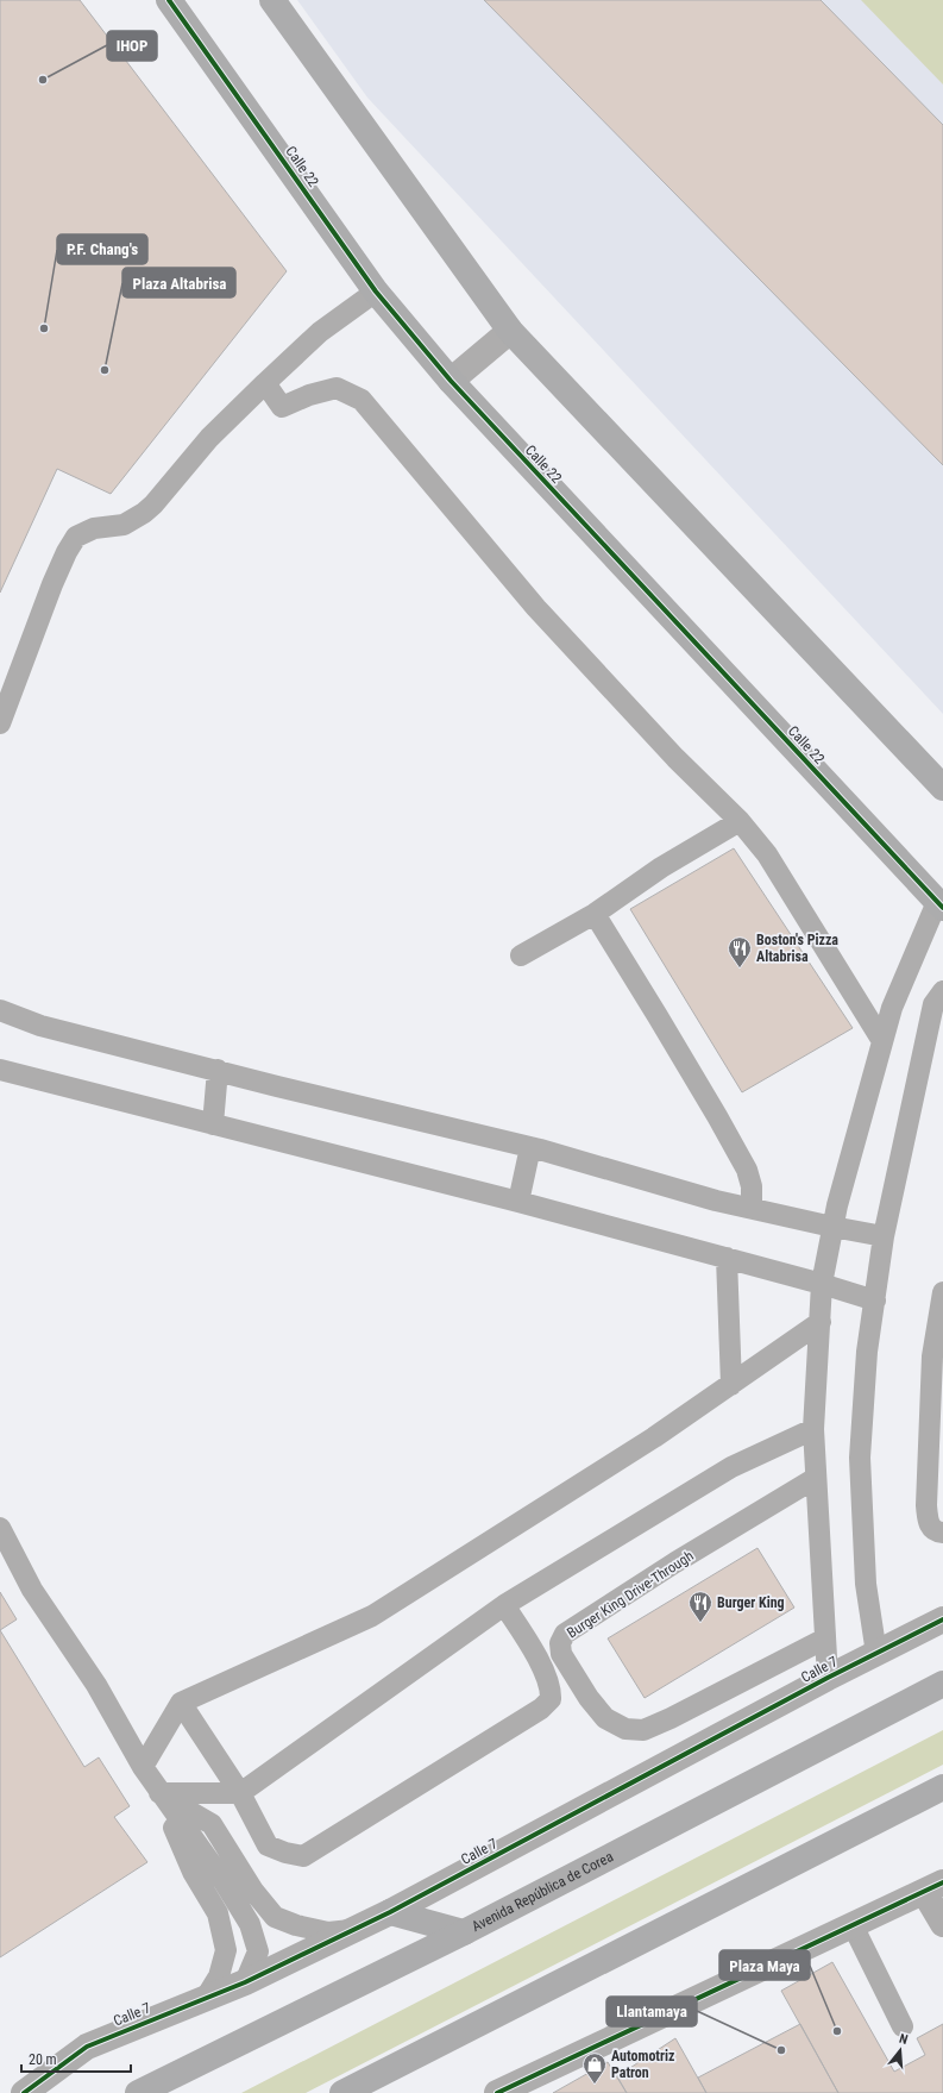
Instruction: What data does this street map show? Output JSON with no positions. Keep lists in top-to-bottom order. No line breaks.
{"streets":{"street":["Calle 22","Calle 7","Avenida República de Corea"],"lane":["Burger King Drive-Through"]},"places":{"other":["IHOP","P.F. Chang's","Plaza Altabrisa","Plaza Maya","Llantamaya"],"restaurant":["Boston's Pizza Altabrisa","Burger King"],"shop":["Automotriz Patron"]},"scale_bar":"20 m","north":"top"}
